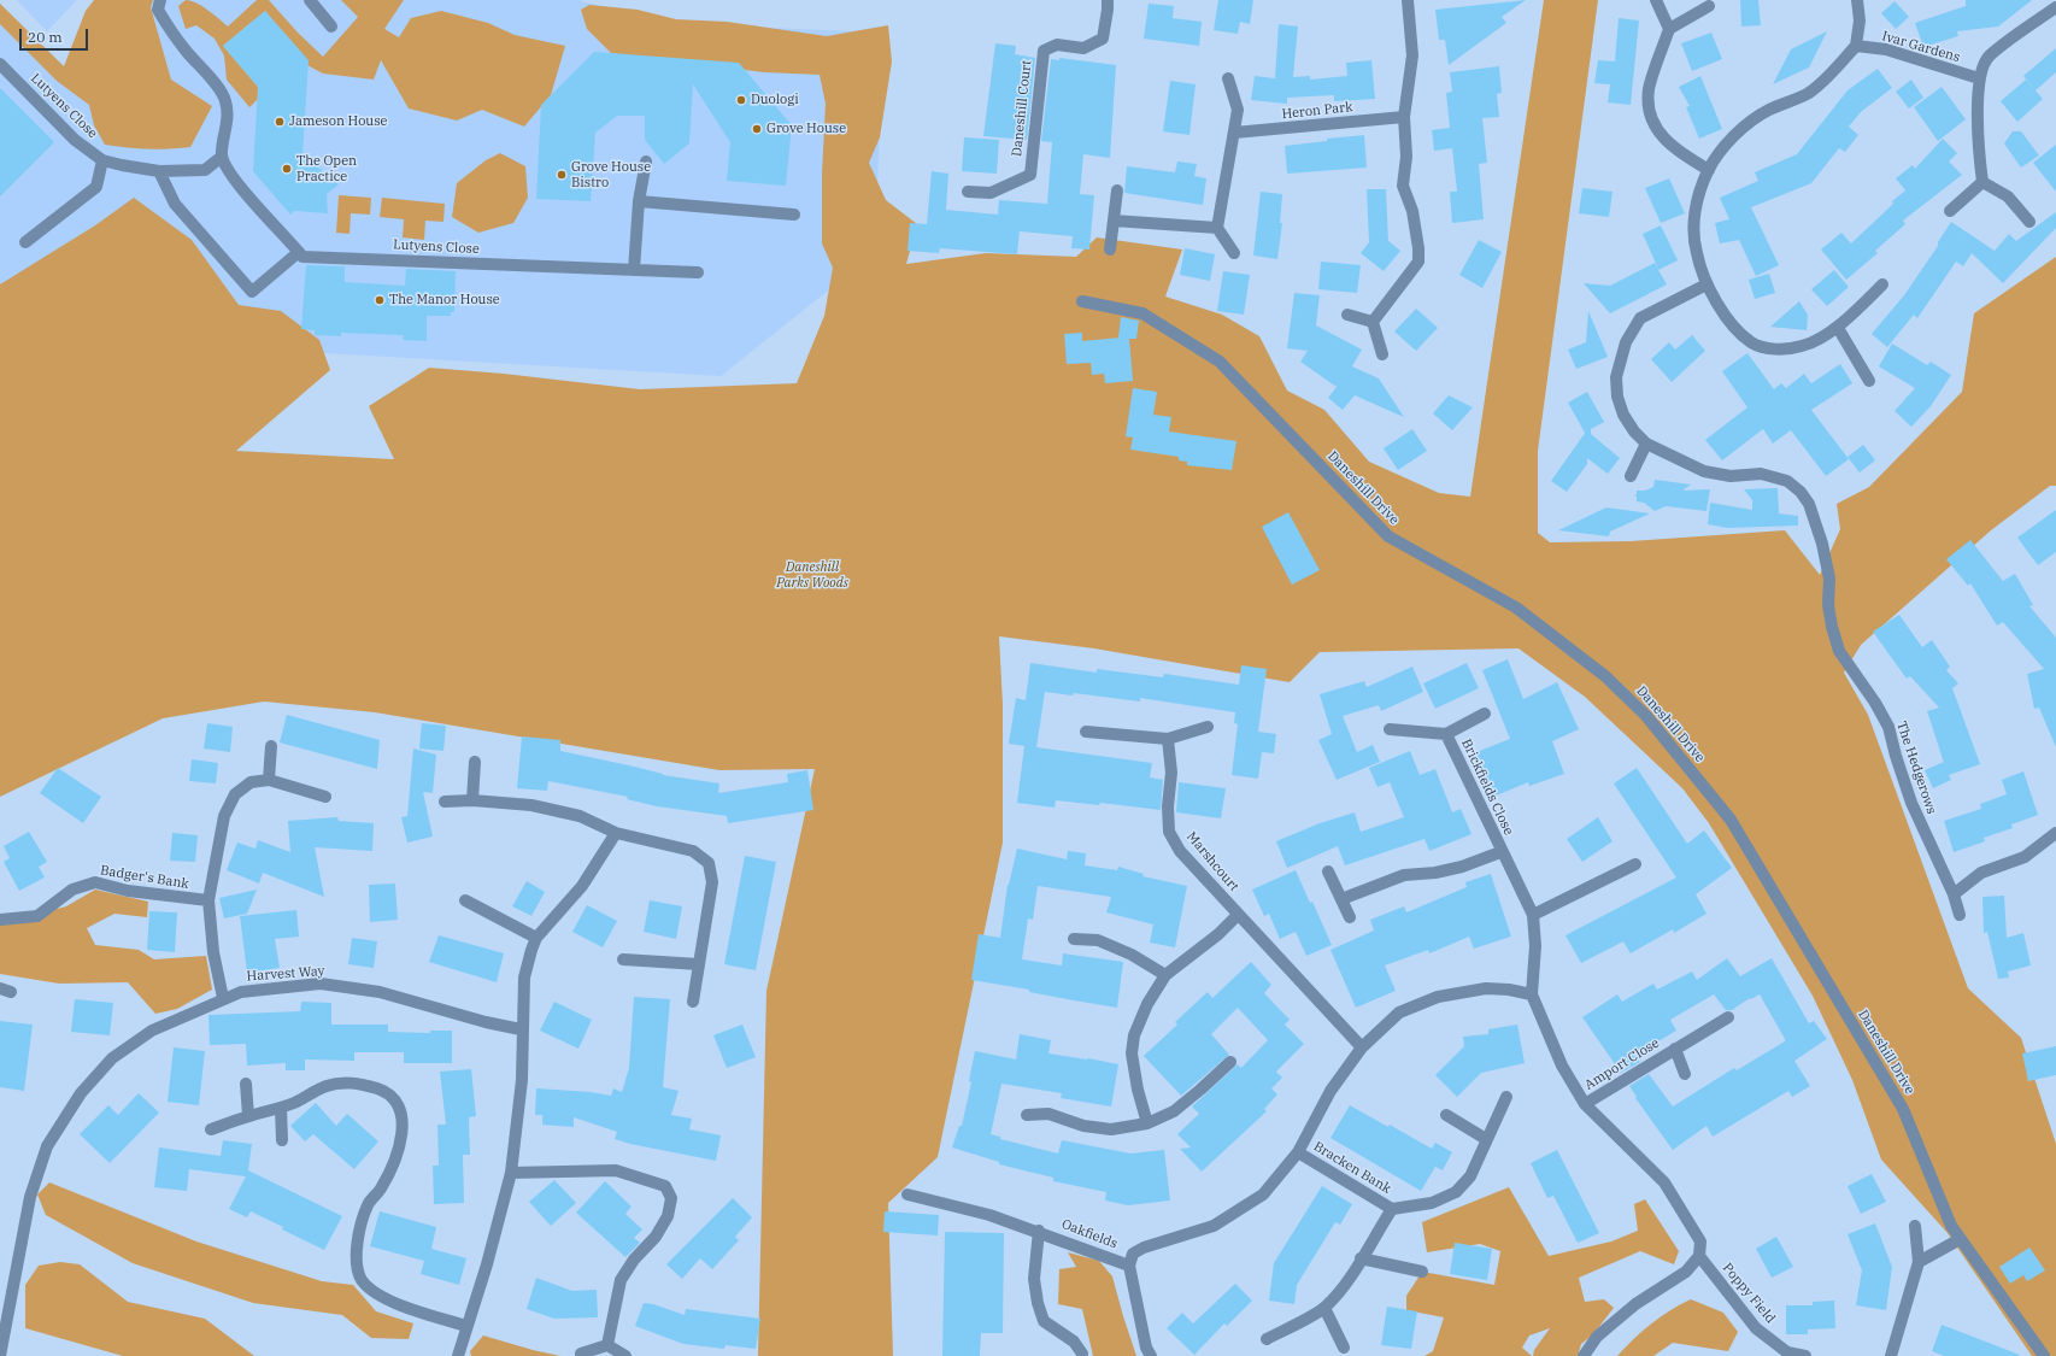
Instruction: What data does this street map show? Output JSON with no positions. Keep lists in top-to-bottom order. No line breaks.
{"streets":{"street":["Ivar Gardens","Lutyens Close","Daneshill Court","Heron Park","Daneshill Drive","The Hedgerows","Brickfields Close","Marshcourt","Badger's Bank","Harvest Way","Amport Close","Bracken Bank","Oakfields","Poppy Field"]},"parks":["Daneshill Parks Woods"],"places":["Duologi","Jameson House","Grove House","The Open Practice","Grove House Bistro","The Manor House"],"scale_bar":"20 m"}
